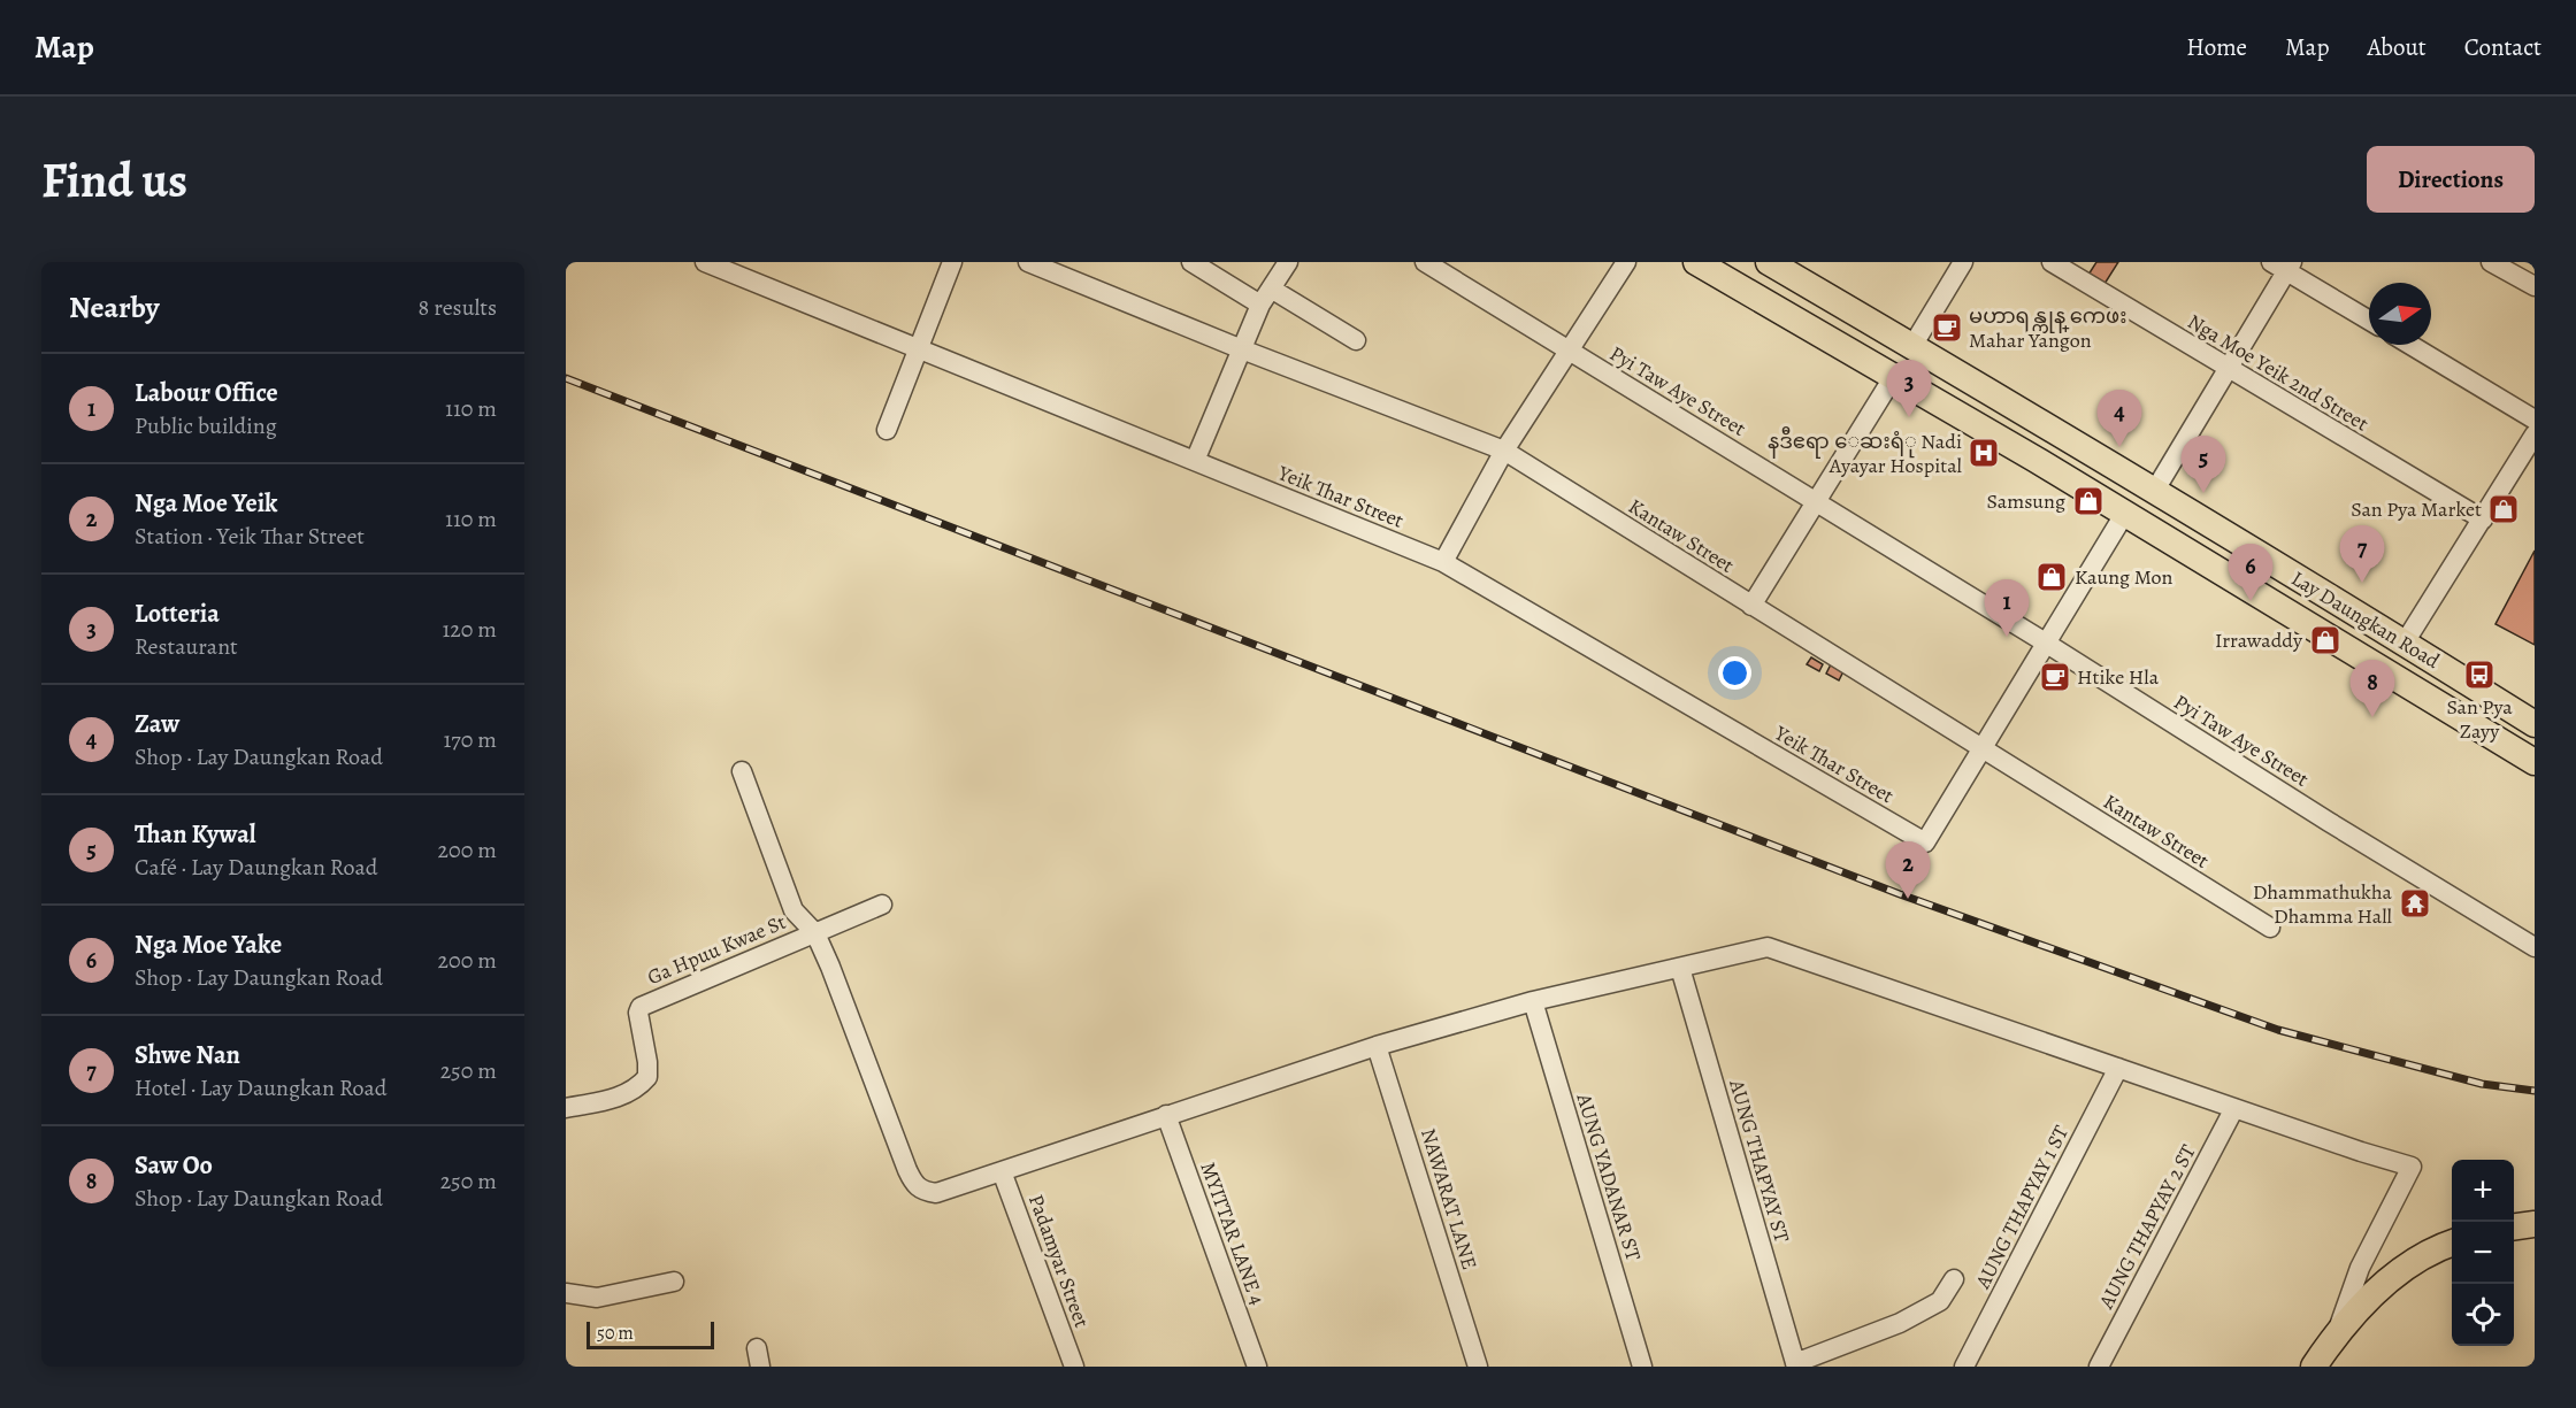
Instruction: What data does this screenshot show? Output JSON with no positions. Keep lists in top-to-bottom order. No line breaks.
{"streets":{"main road":["Lay Daungkan Road"],"street":["Nga Moe Yeik 2nd Street","Pyi Taw Aye Street","Yeik Thar Street","Kantaw Street","Ga Hpuu Kwae St","AUNG THAPYAY ST","AUNG YADANAR ST","NAWARAT LANE","AUNG THAPYAY 1 ST","AUNG THAPYAY 2 ST","MYITTAR LANE 4","Padamyar Street"]},"crossings":[["Yeik Thar Street","Kantaw Street"]],"places":{"cafe":["မဟာရန္ကုန္ ကေဖး Mahar Yangon","Htike Hla"],"hospital":["နဒီဧရာ ေဆးရံု Nadi Ayayar Hospital"],"shop":["Samsung","San Pya Market","Kaung Mon","Irrawaddy"],"bus stop":["San Pya Zayy"],"temple":["Dhammathukha Dhamma Hall"]},"scale_bar":"50 m","north":"right","page":{"header":"Map","nav":["Home","Map","About","Contact"],"buttons":"Directions","title":"Find us","heading":["Nearby","8 results"],"list":[{"mark":"1","name":"Labour Office","note":"Public building","value":"110 m"},{"mark":"2","name":"Nga Moe Yeik","note":"Station · Yeik Thar Street","value":"110 m"},{"mark":"3","name":"Lotteria","note":"Restaurant","value":"120 m"},{"mark":"4","name":"Zaw","note":"Shop · Lay Daungkan Road","value":"170 m"},{"mark":"5","name":"Than Kywal","note":"Café · Lay Daungkan Road","value":"200 m"},{"mark":"6","name":"Nga Moe Yake","note":"Shop · Lay Daungkan Road","value":"200 m"},{"mark":"7","name":"Shwe Nan","note":"Hotel · Lay Daungkan Road","value":"250 m"},{"mark":"8","name":"Saw Oo","note":"Shop · Lay Daungkan Road","value":"250 m"}],"pins":["3","4","5","7","6","1","8","2"],"map_buttons":["+","−"],"scale":"50 m"}}
